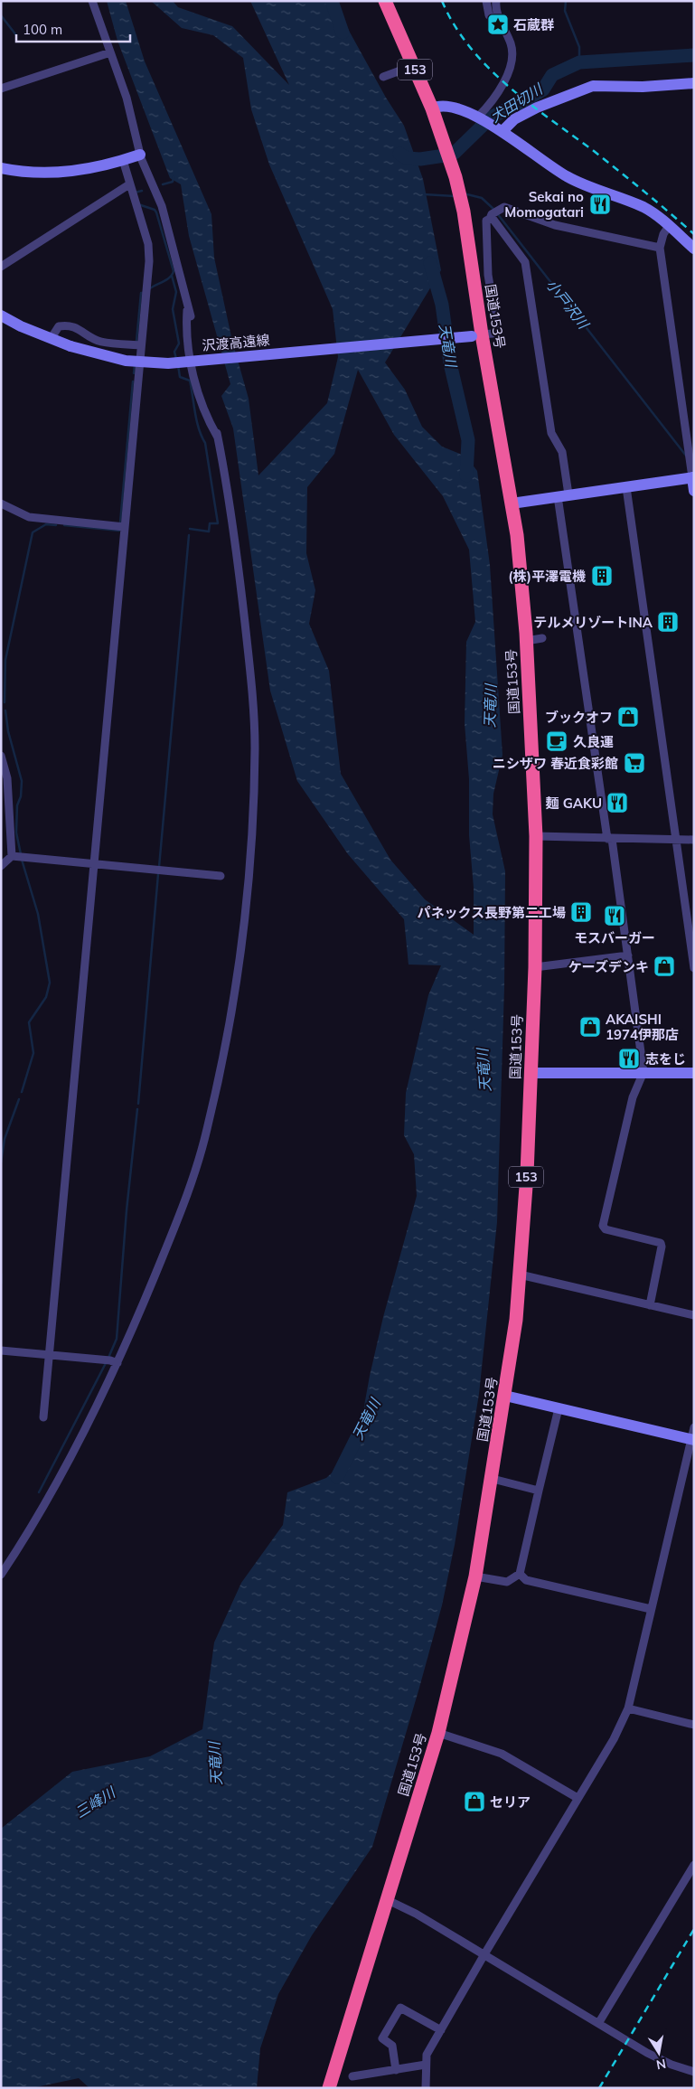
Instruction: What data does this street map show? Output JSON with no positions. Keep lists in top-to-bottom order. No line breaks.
{"streets":{"highway":["153","国道153号"],"main road":["沢渡高遠線"]},"crossings":[["国道153号","沢渡高遠線"]],"water":["犬田切川","小戸沢川","天竜川","三峰川"],"places":{"place":["石蔵群"],"restaurant":["Sekai no Momogatari","麺 GAKU","モスバーガー","志をじ"],"building":["(株)平澤電機","テルメリゾートINA","パネックス長野第二工場"],"shop":["ブックオフ","ケーズデンキ","AKAISHI 1974伊那店","セリア"],"cafe":["久良運"],"supermarket":["ニシザワ 春近食彩館"]},"scale_bar":"100 m","north":"bottom"}
